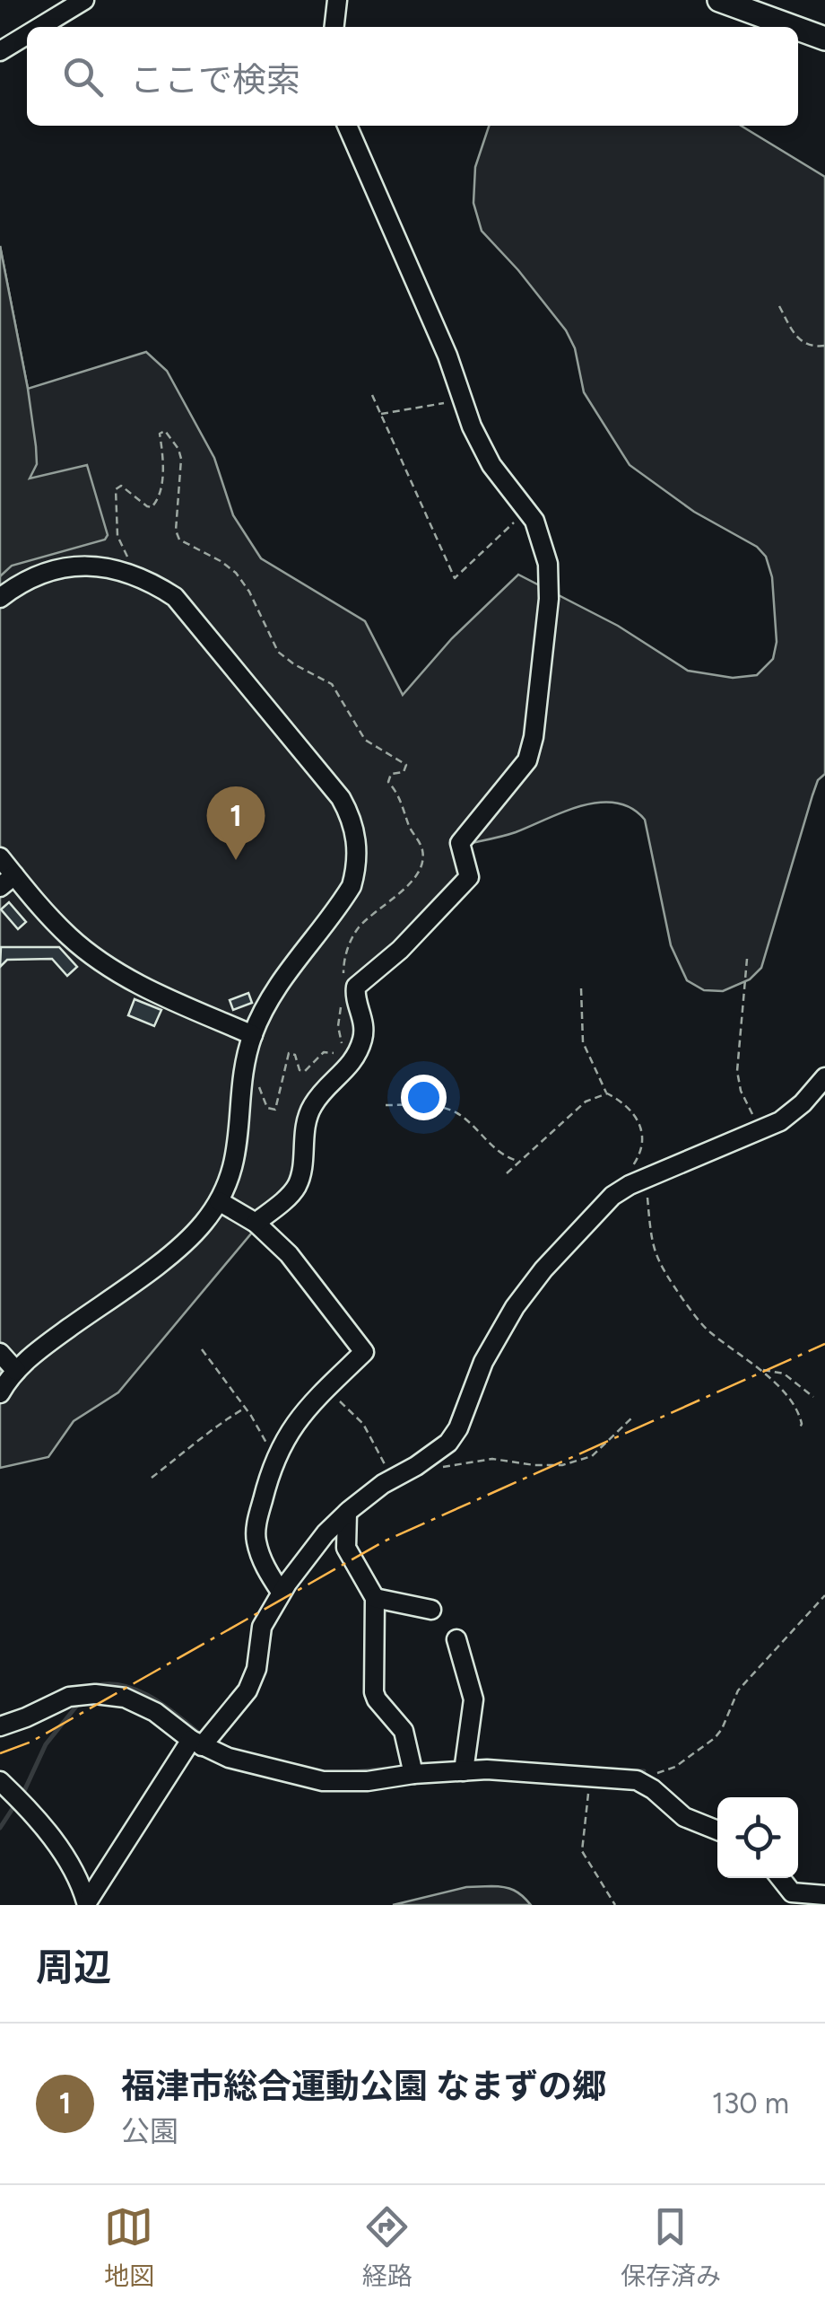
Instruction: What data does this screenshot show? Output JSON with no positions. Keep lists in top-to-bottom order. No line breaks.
{"page":{"search":"ここで検索","pins":"1","heading":"周辺","list":[{"mark":"1","name":"福津市総合運動公園 なまずの郷","note":"公園","value":"130 m"}],"nav":["地図","経路","保存済み"]}}
